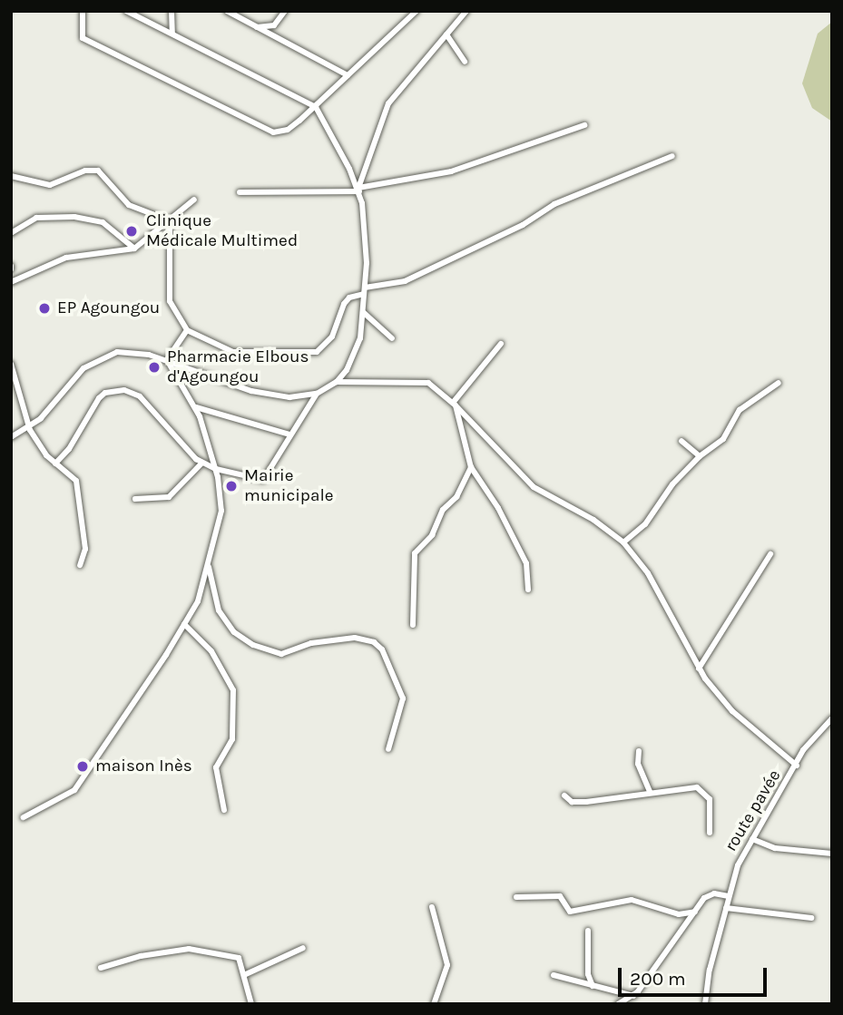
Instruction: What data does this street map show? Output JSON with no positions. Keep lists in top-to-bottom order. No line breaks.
{"streets":{"street":["route pavée"]},"places":["Clinique Médicale Multimed","EP Agoungou","Pharmacie Elbous d'Agoungou","Mairie municipale","maison Inès"],"scale_bar":"200 m"}
